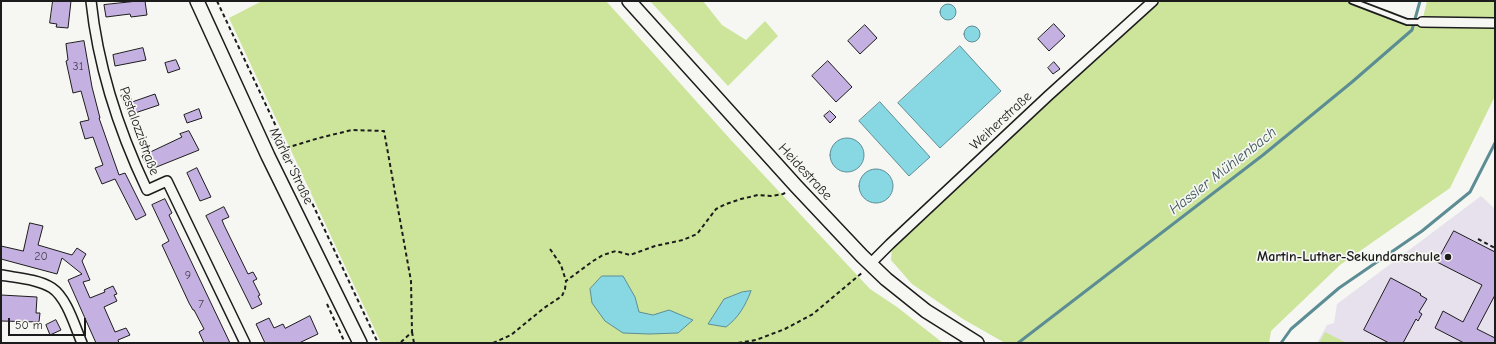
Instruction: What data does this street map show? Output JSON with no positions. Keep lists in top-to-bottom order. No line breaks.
{"streets":{"main road":["Marler Straße","Heidestraße"],"street":["Weiherstraße","Pestalozzistraße"]},"crossings":[["Weiherstraße","Heidestraße"]],"water":["Hassler Mühlenbach"],"places":["Martin-Luther-Sekundarschule"],"house_numbers":["31","20","9","7"],"scale_bar":"50 m"}
